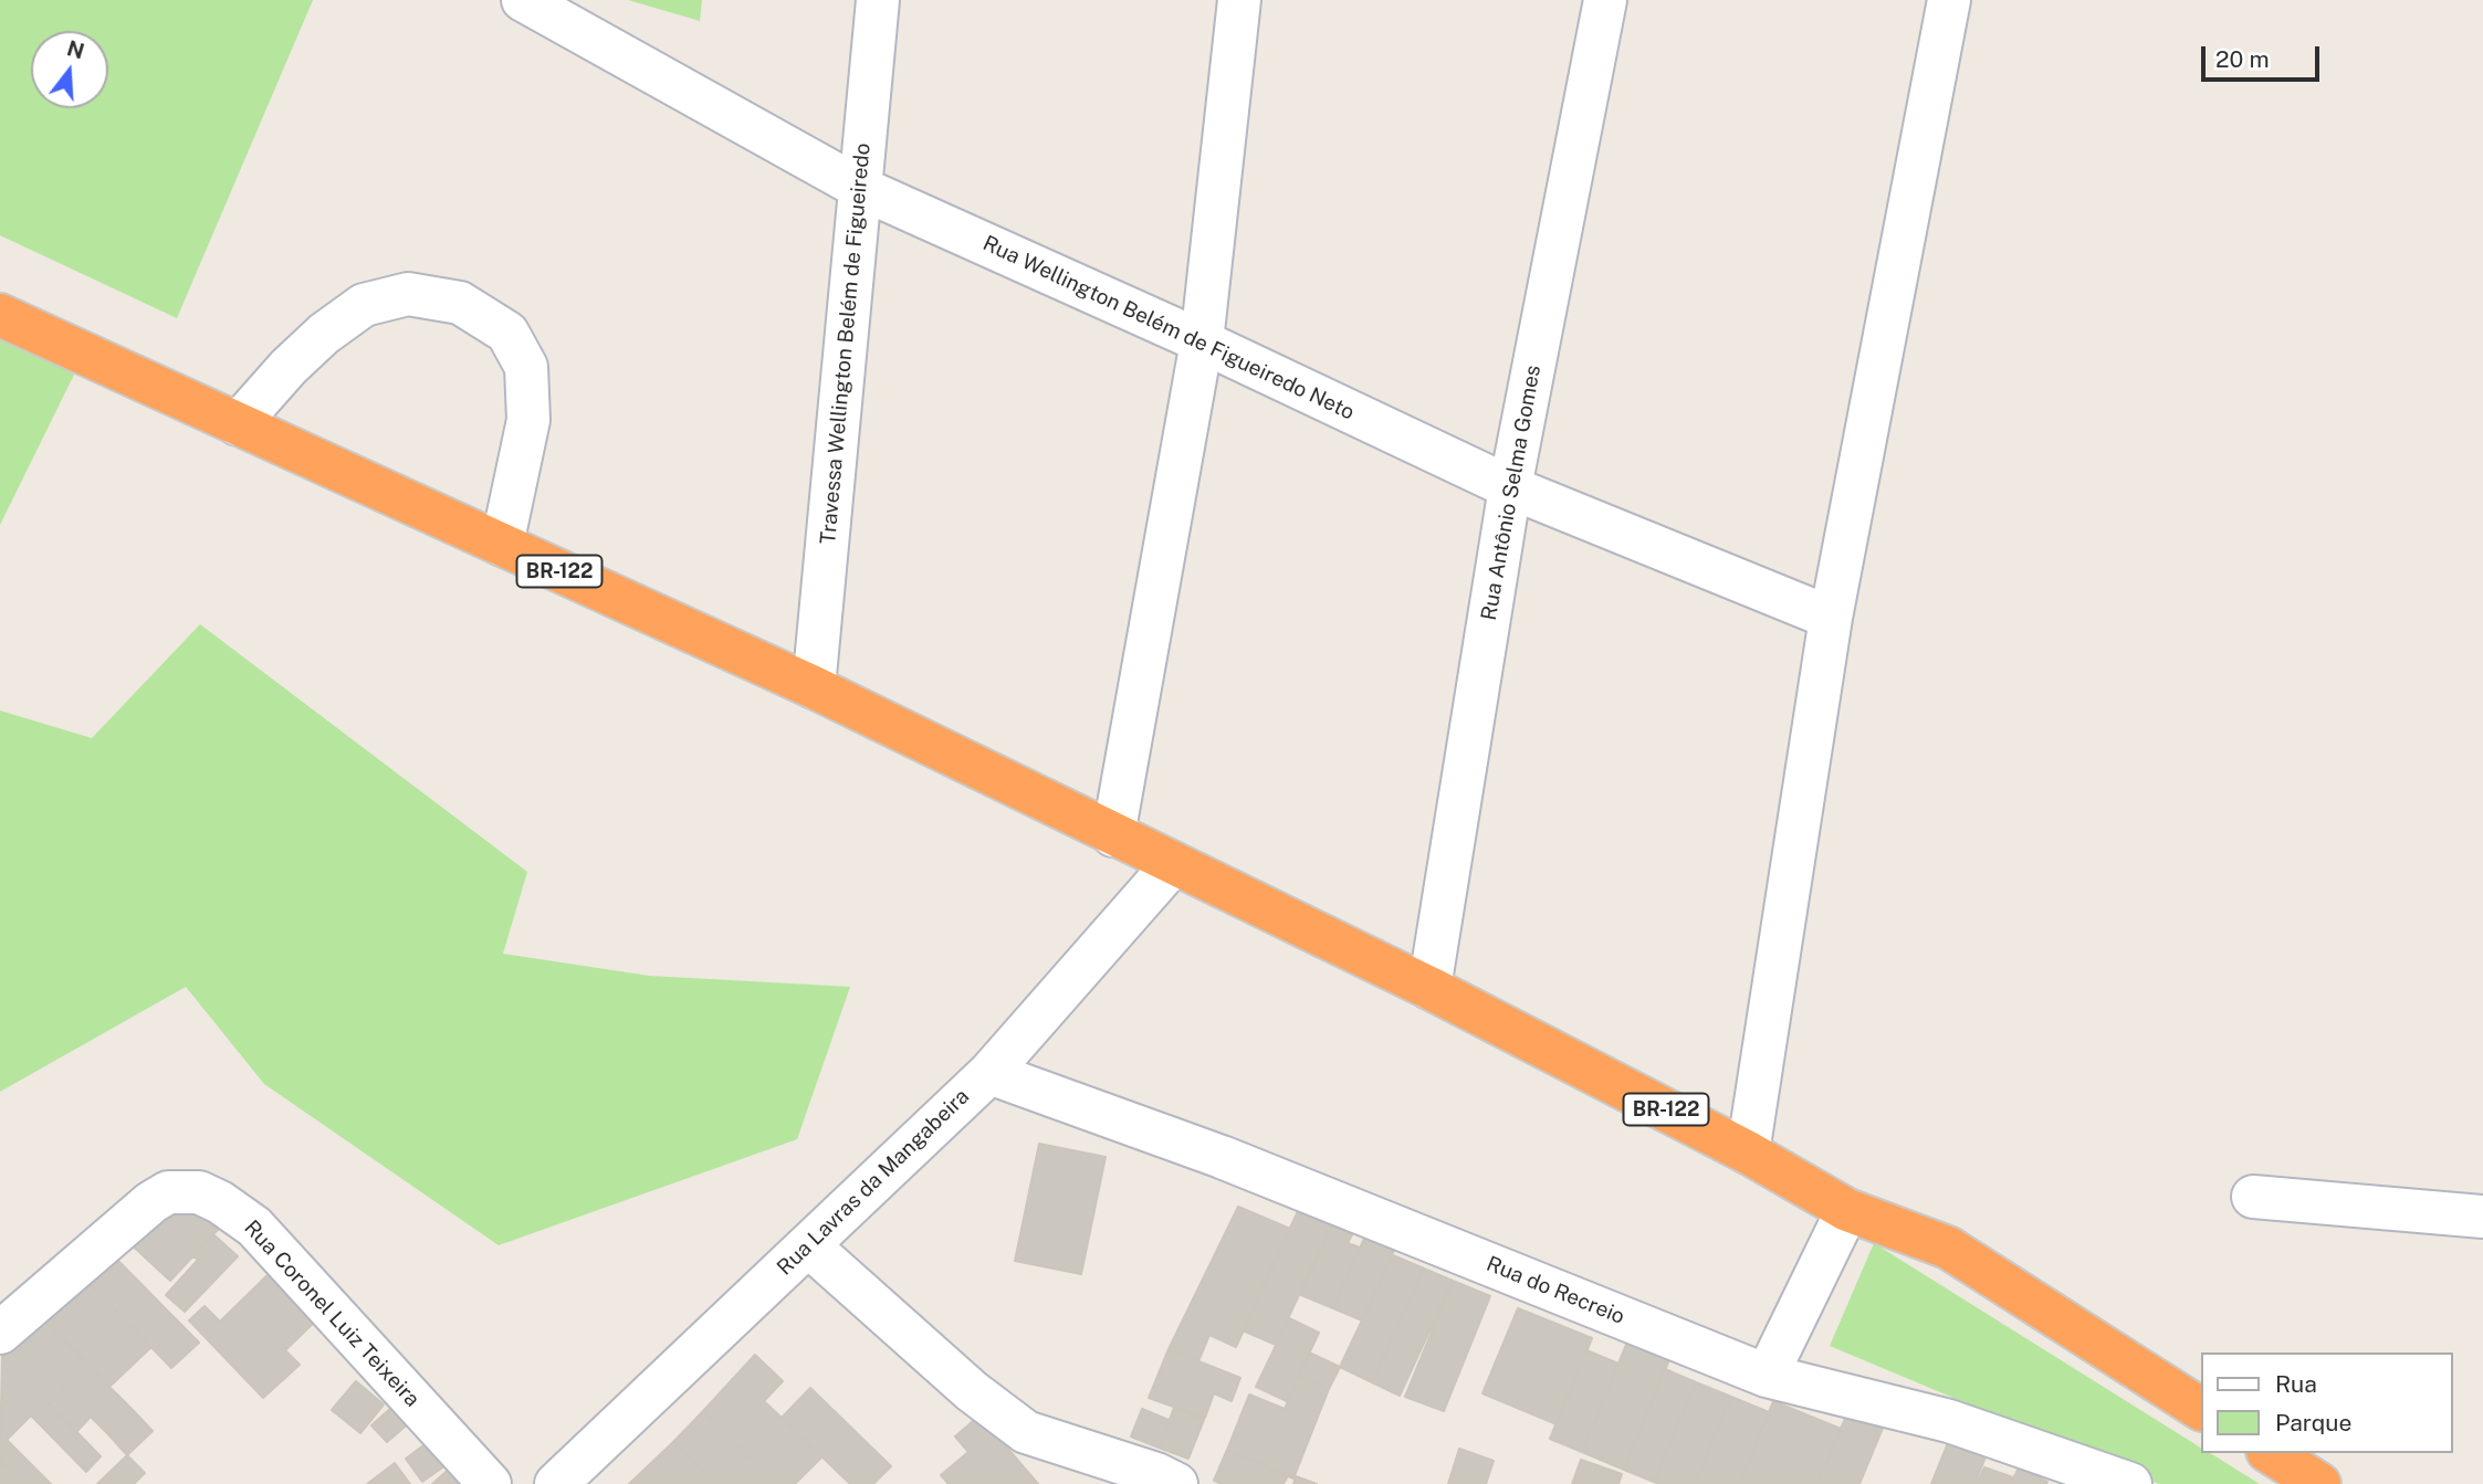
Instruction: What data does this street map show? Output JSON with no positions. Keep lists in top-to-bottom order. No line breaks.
{"streets":{"highway":["BR-122"],"street":["Rua Wellington Belém de Figueiredo Neto","Travessa Wellington Belém de Figueiredo","Rua Antônio Selma Gomes","Rua Lavras da Mangabeira","Rua do Recreio","Rua Coronel Luiz Teixeira"]},"crossings":[["Rua Wellington Belém de Figueiredo Neto","Travessa Wellington Belém de Figueiredo"],["Rua Wellington Belém de Figueiredo Neto","Rua Antônio Selma Gomes"],["Travessa Wellington Belém de Figueiredo","BR-122"],["Rua Antônio Selma Gomes","BR-122"],["BR-122","Rua Lavras da Mangabeira"],["Rua Lavras da Mangabeira","Rua do Recreio"]],"legend":["Rua","Parque"],"scale_bar":"20 m","north":"top"}
